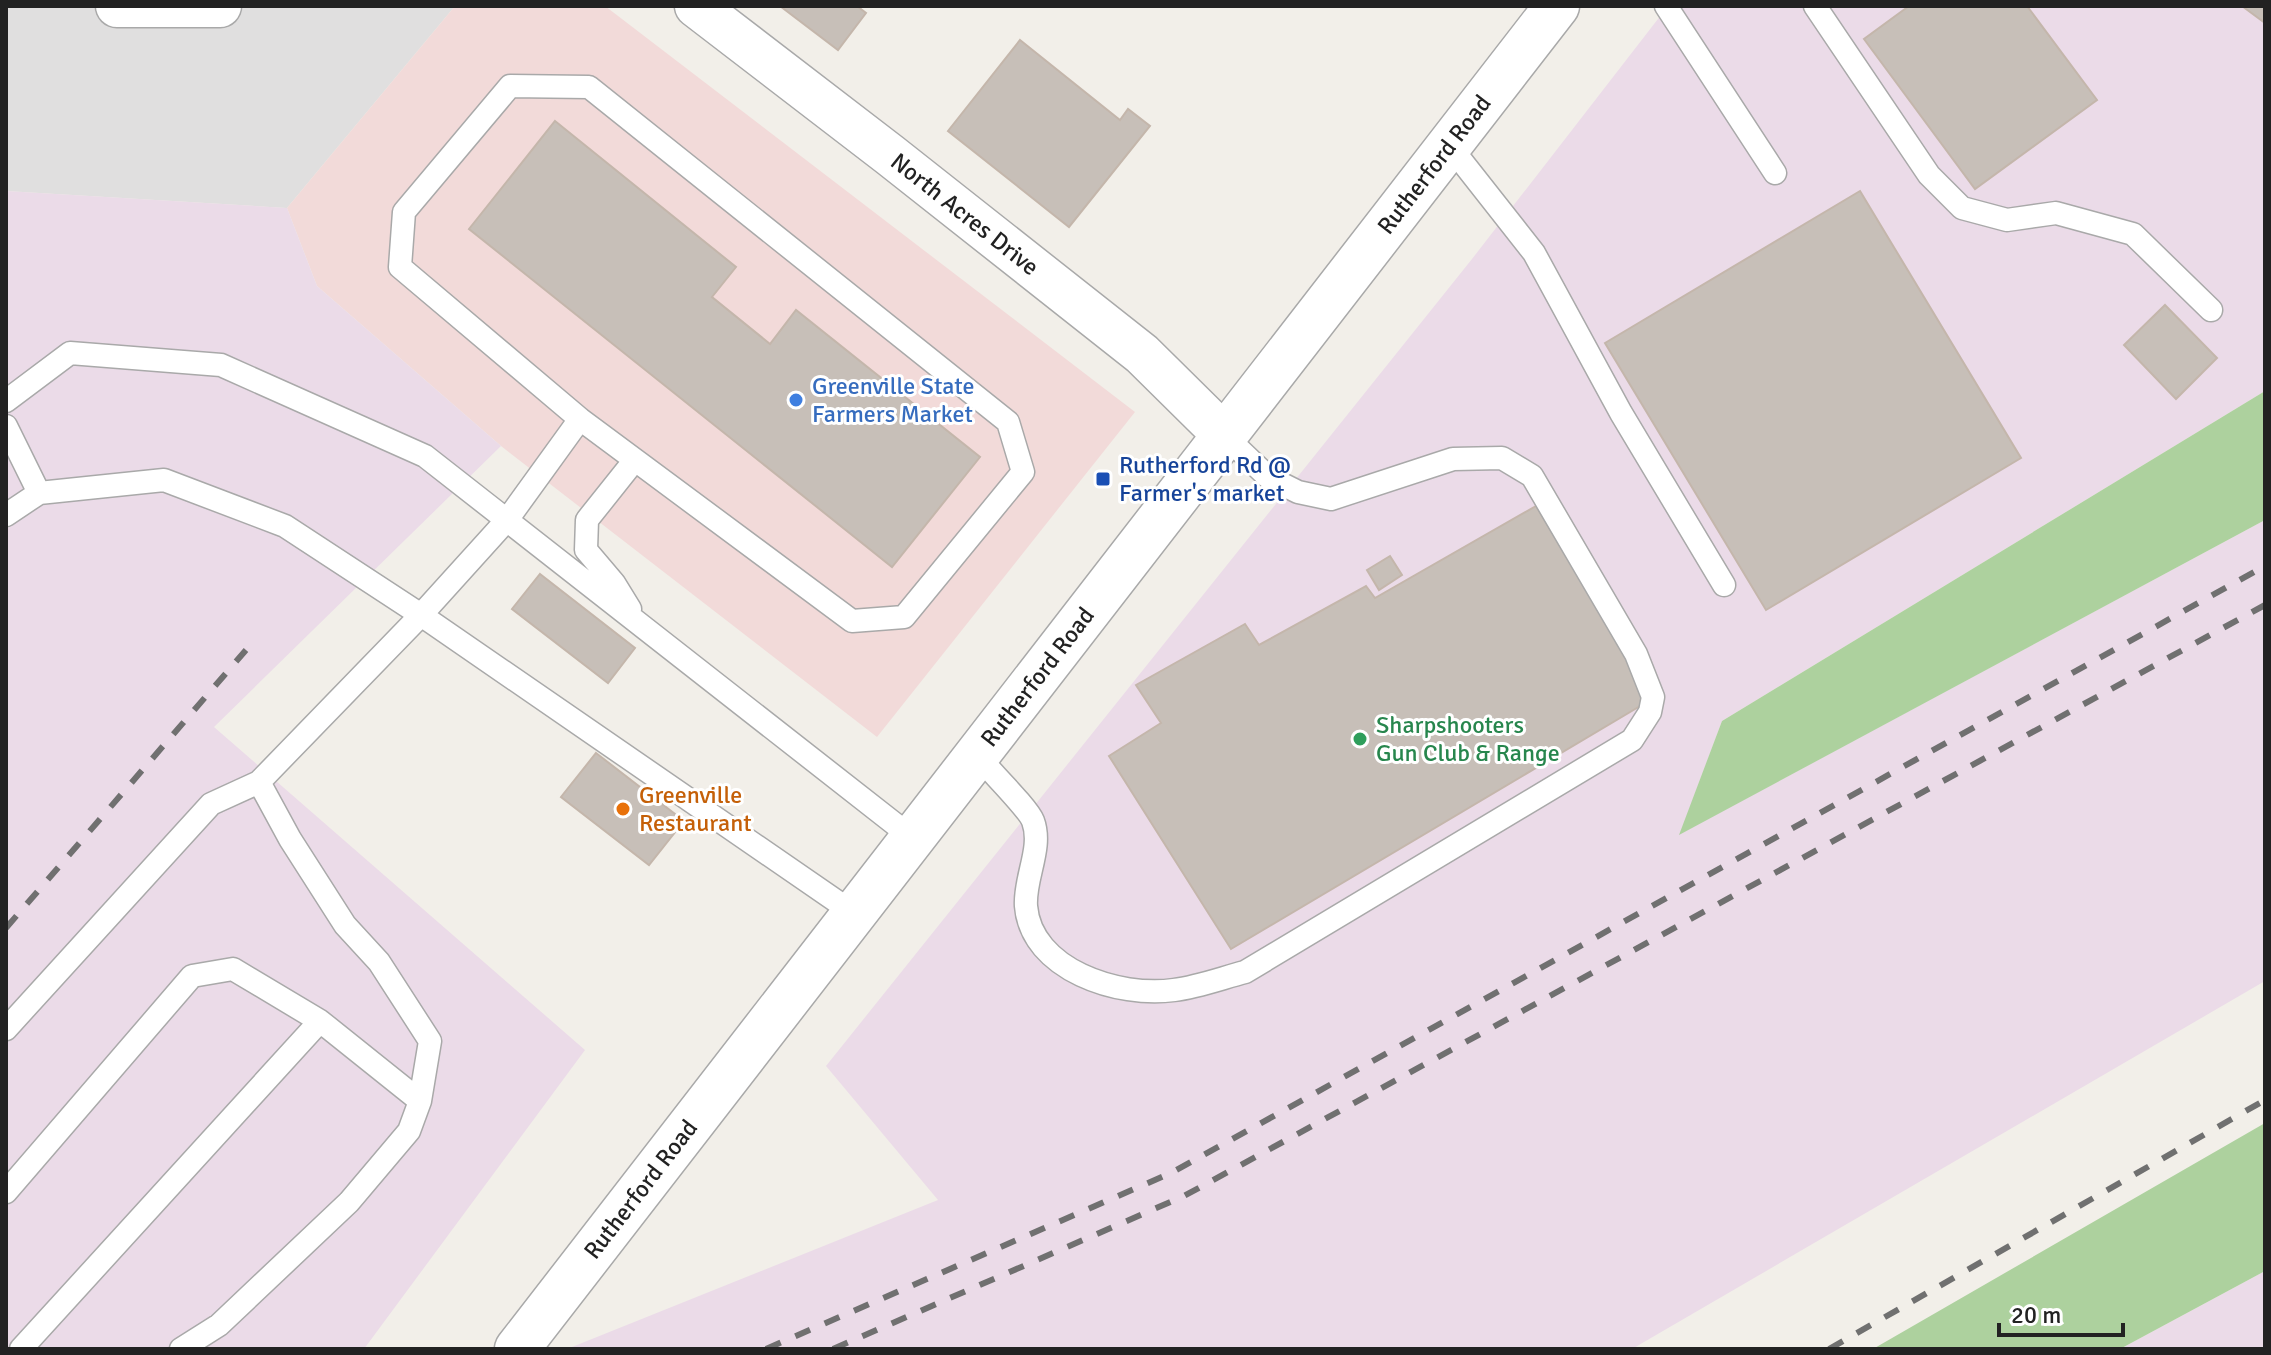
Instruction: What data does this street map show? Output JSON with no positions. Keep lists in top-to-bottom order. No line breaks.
{"streets":{"street":["Rutherford Road","North Acres Drive"]},"crossings":[["Rutherford Road","North Acres Drive"]],"places":{"other":["Greenville State Farmers Market","Sharpshooters Gun Club & Range","Greenville Restaurant"],"transit":["Rutherford Rd @ Farmer's market"]},"scale_bar":"20 m"}
